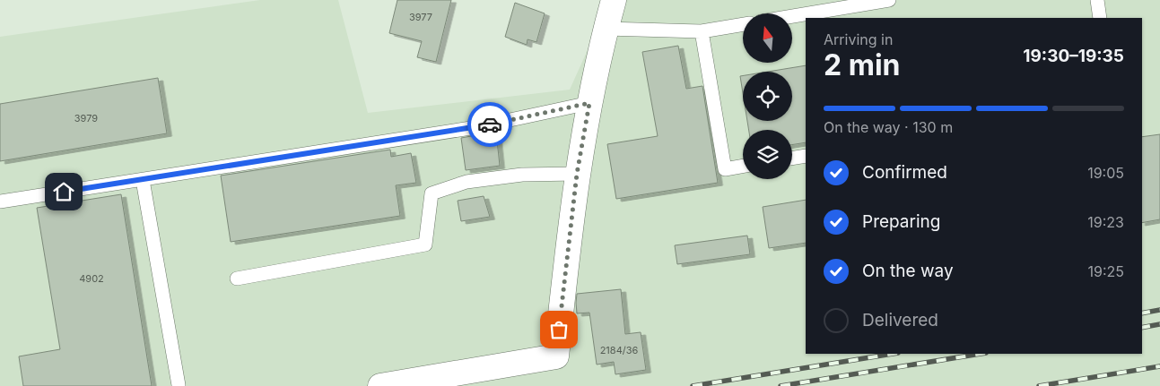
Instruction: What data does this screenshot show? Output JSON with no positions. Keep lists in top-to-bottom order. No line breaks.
{"house_numbers":["3977","3979","4902","2184/36"],"north":"top","page":{"heading":["2 min","Arriving in","19:30–19:35"],"bar":"On the way · 130 m","list":[["Confirmed","19:05"],["Preparing","19:23"],["On the way","19:25"],"Delivered"]}}
